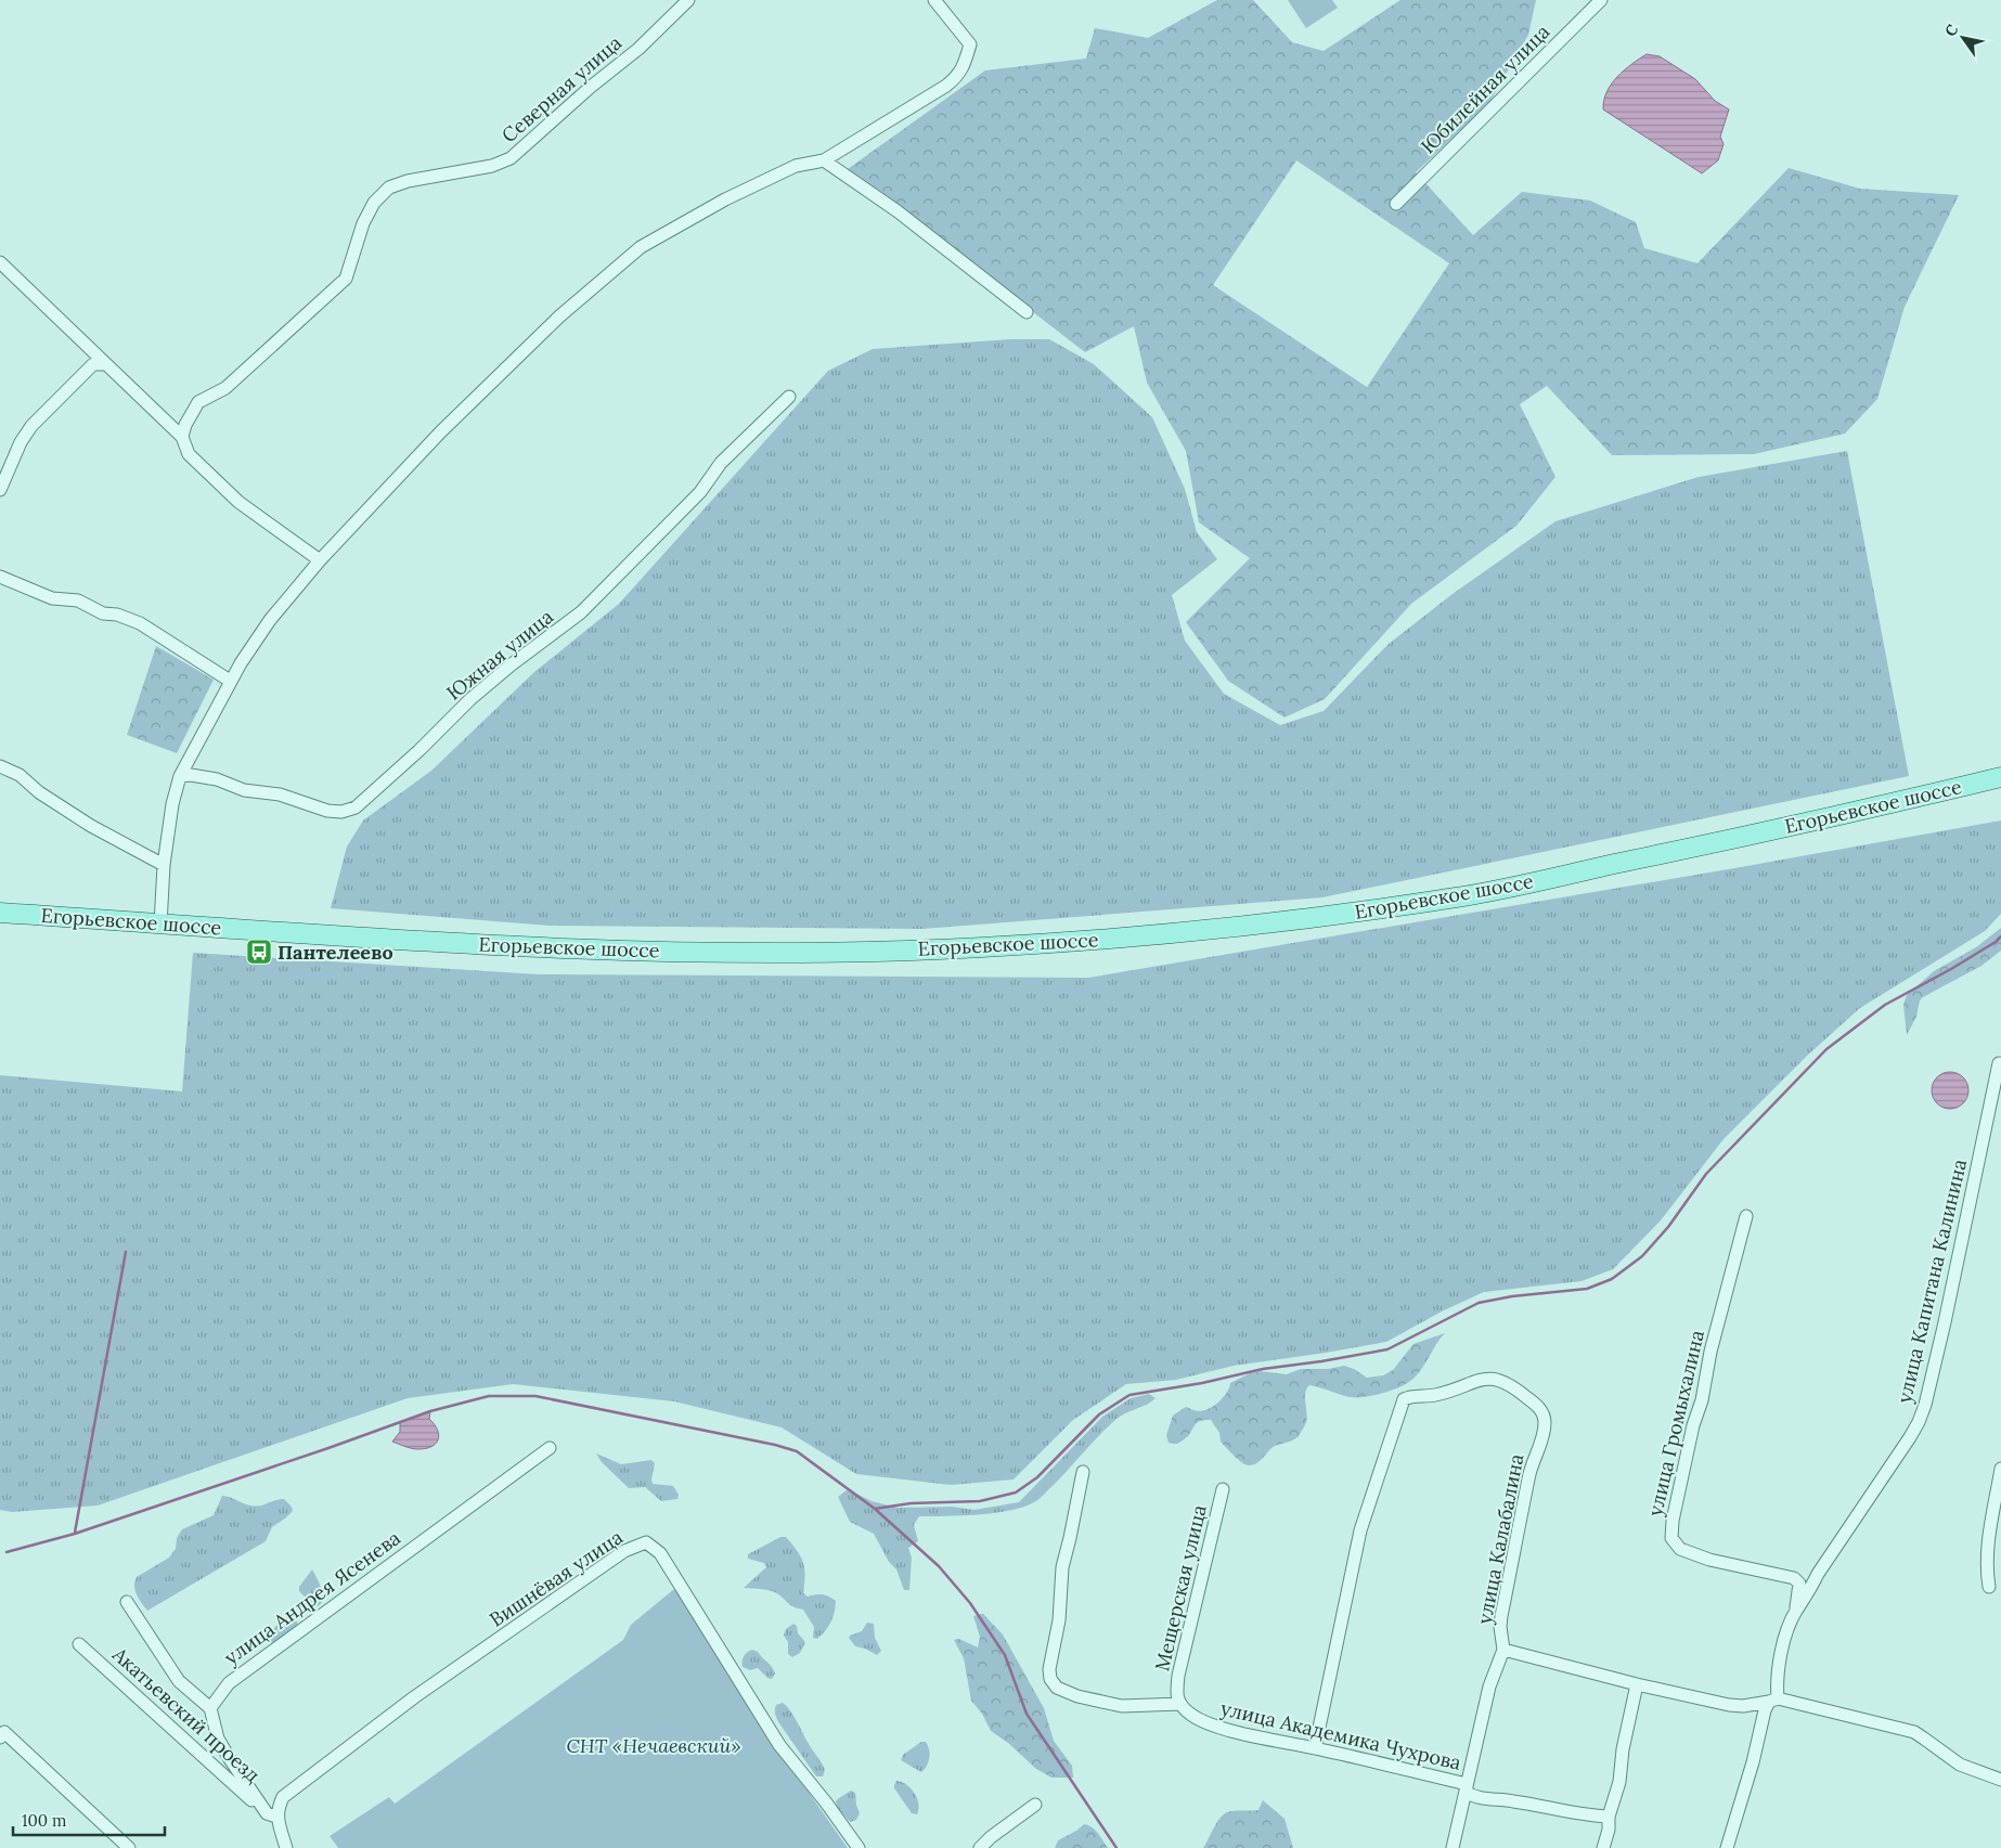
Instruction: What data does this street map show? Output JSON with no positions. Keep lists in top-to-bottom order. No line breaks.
{"streets":{"main road":["Егорьевское шоссе"],"street":["Северная улица","Юбилейная улица","Южная улица","улица Капитана Калинина","улица Громыхалина","улица Калабалина","Вишнёвая улица","Мещерская улица","улица Андрея Ясенева","Акатьевский проезд","улица Академика Чухрова"]},"crossings":[["улица Капитана Калинина","улица Громыхалина"],["улица Калабалина","улица Академика Чухрова"],["Вишнёвая улица","Акатьевский проезд"],["Мещерская улица","улица Академика Чухрова"]],"parks":["СНТ «Нечаевский»"],"places":{"bus stop":["Пантелеево"]},"scale_bar":"100 m","north":"top left"}
